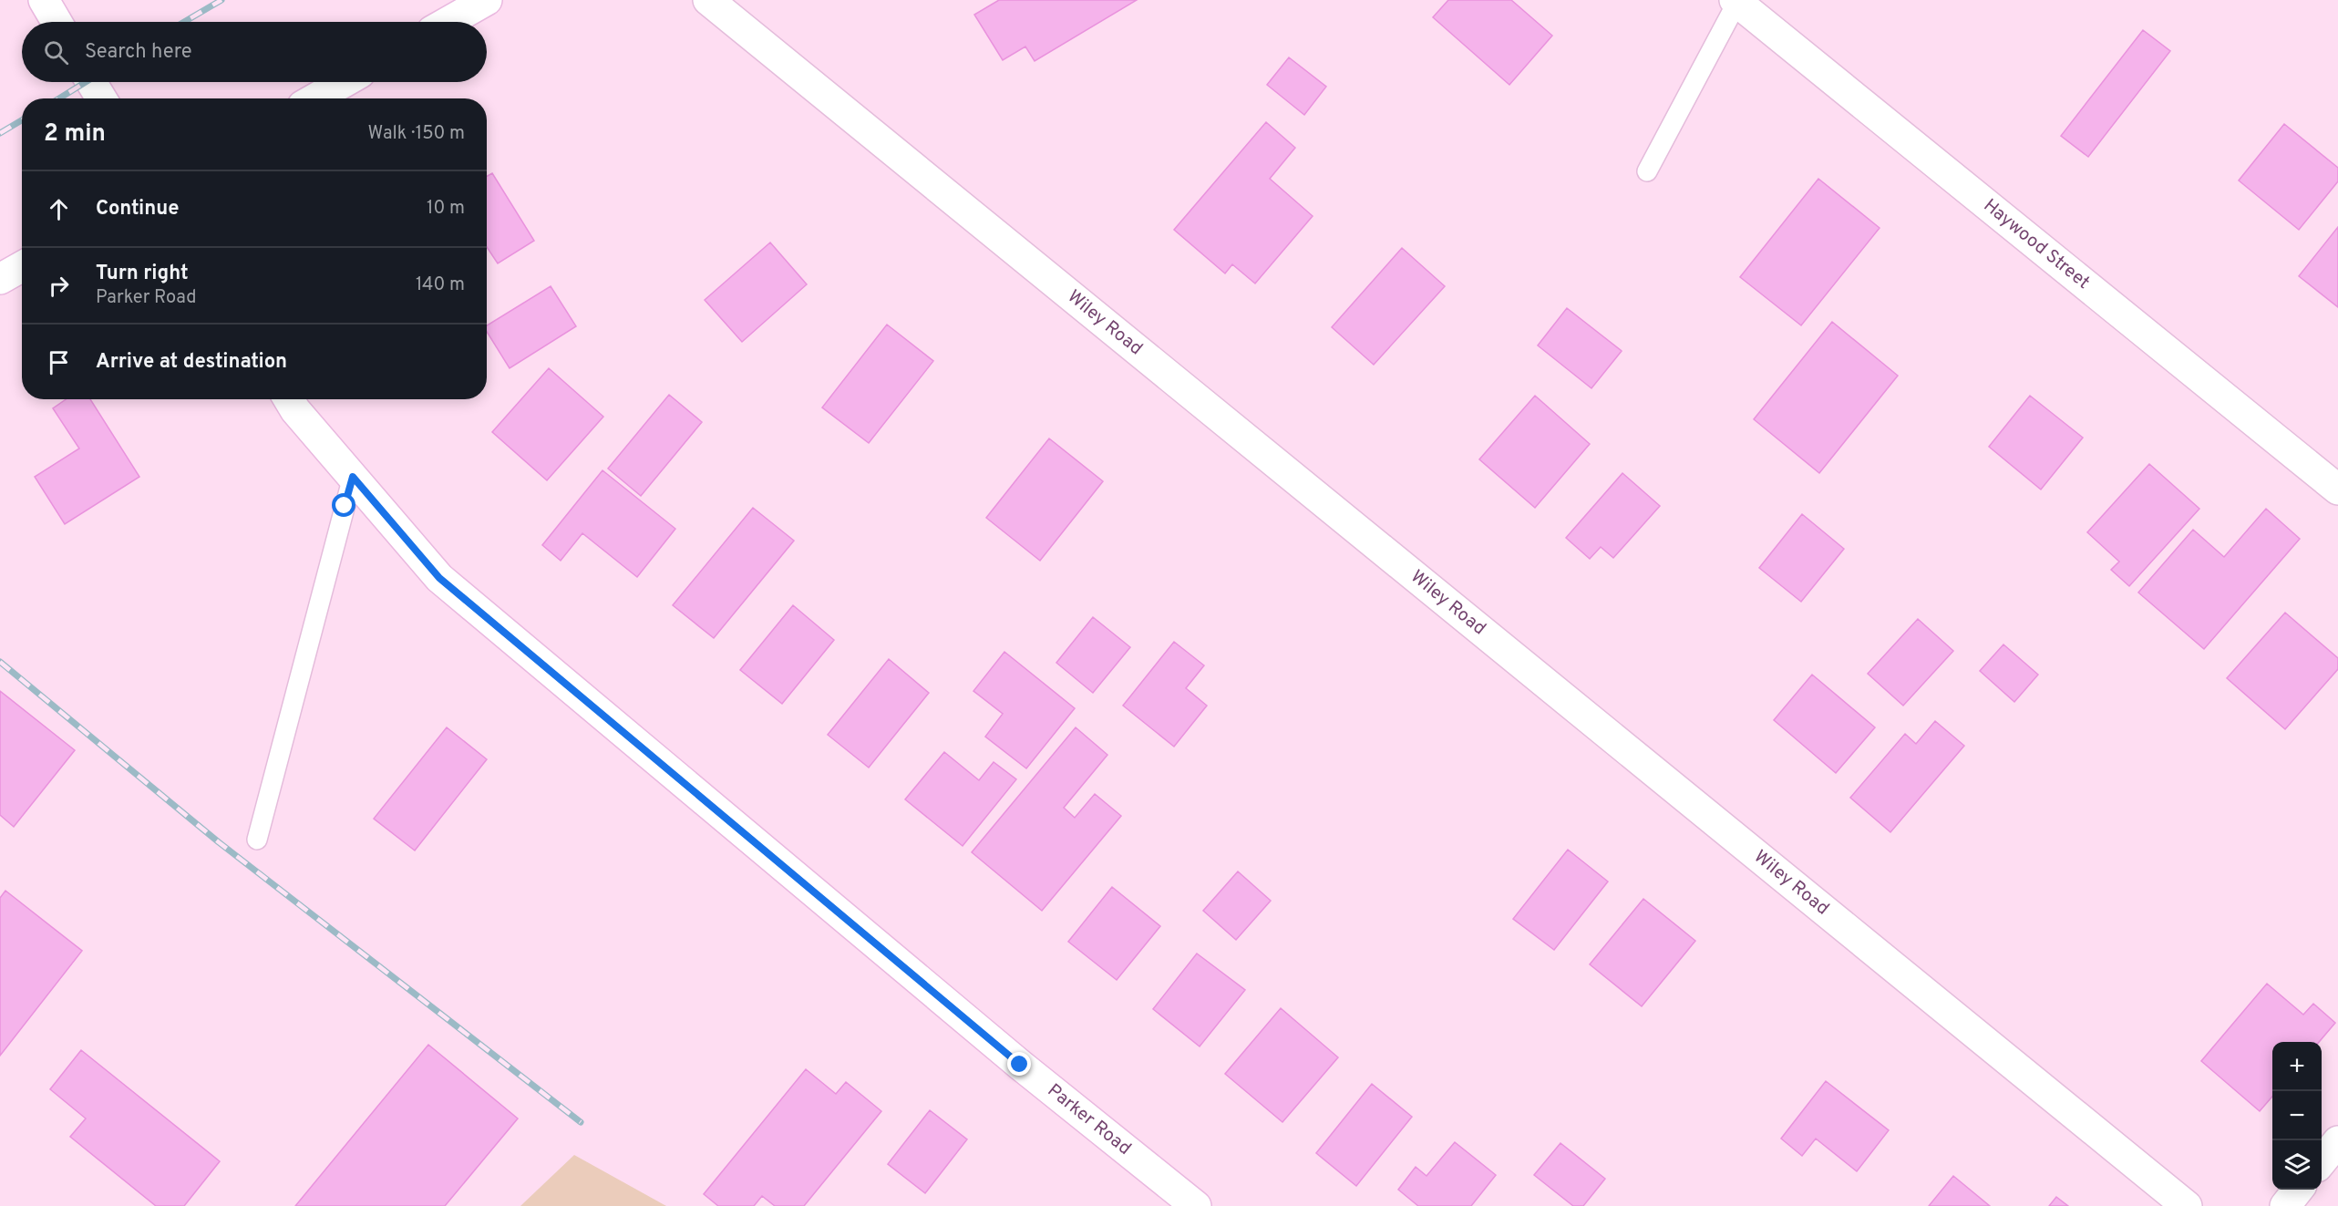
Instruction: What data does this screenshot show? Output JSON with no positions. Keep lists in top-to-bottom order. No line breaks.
{"streets":{"street":["Haywood Street","Wiley Road","Parker Road"]},"page":{"search":"Search here","heading":["2 min","Walk · 150 m"],"list":[["Continue","10 m"],["Turn right","Parker Road","140 m"],"Arrive at destination"],"map_buttons":["+","−"]}}
